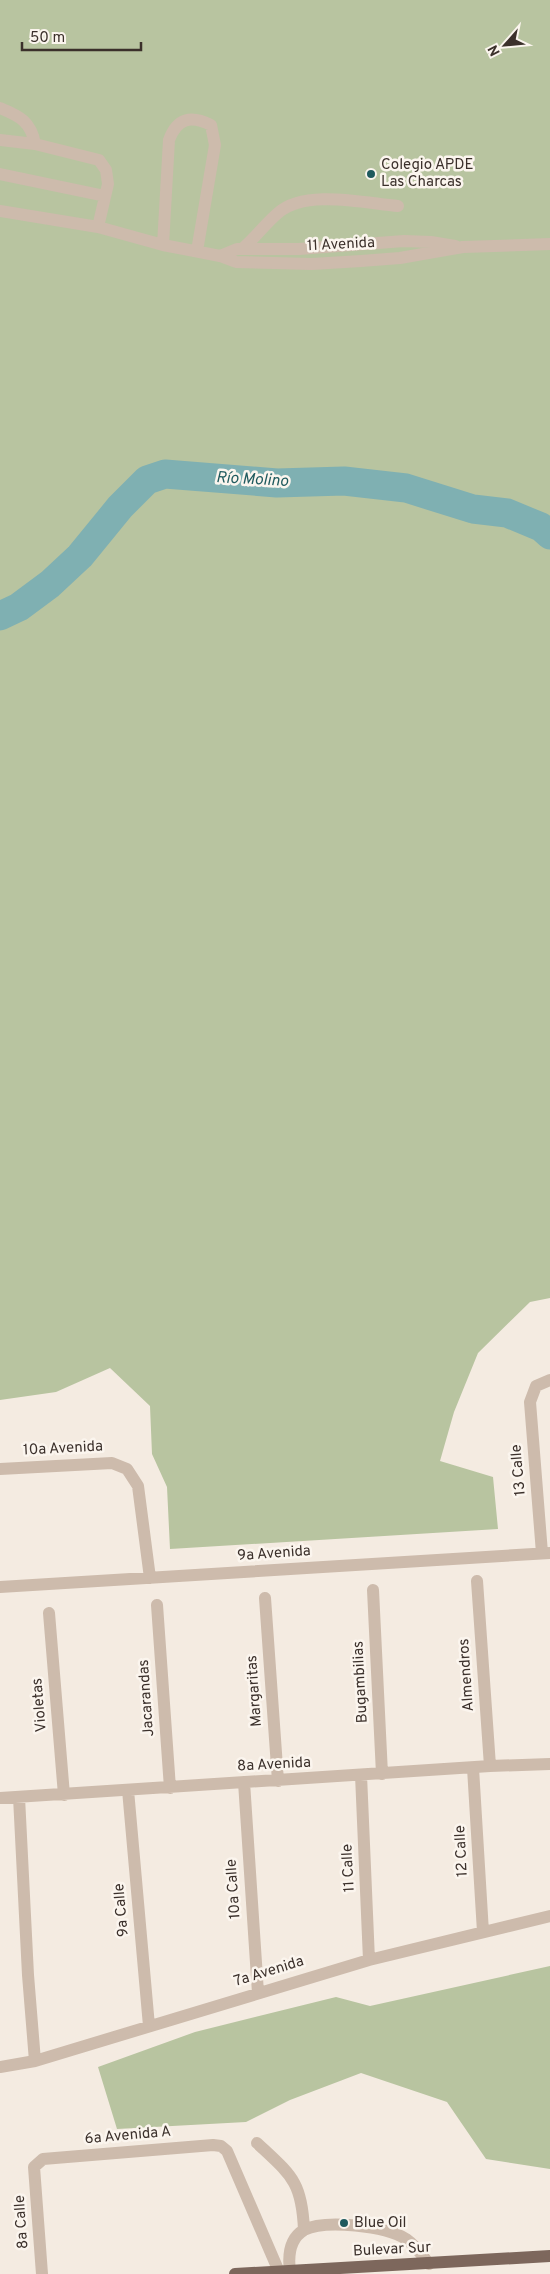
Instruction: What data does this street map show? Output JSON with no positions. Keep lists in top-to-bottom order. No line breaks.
{"streets":{"main road":["Bulevar Sur"],"street":["11 Avenida","10a Avenida","13 Calle","9a Avenida","Almendros","Bugambilias","Margaritas","Jacarandas","Violetas","8a Avenida","12 Calle","11 Calle","10a Calle","9a Calle","7a Avenida","6a Avenida A","8a Calle"]},"crossings":[["10a Avenida","9a Avenida"],["13 Calle","9a Avenida"],["Almendros","8a Avenida"],["Bugambilias","8a Avenida"],["Margaritas","8a Avenida"],["Jacarandas","8a Avenida"],["Violetas","8a Avenida"],["8a Avenida","12 Calle"],["8a Avenida","11 Calle"],["8a Avenida","10a Calle"],["8a Avenida","9a Calle"],["12 Calle","7a Avenida"],["11 Calle","7a Avenida"],["10a Calle","7a Avenida"],["9a Calle","7a Avenida"],["6a Avenida A","8a Calle"],["6a Avenida A","Bulevar Sur"]],"water":["Río Molino"],"places":["Colegio APDE Las Charcas","Blue Oil"],"scale_bar":"50 m","north":"bottom left"}
